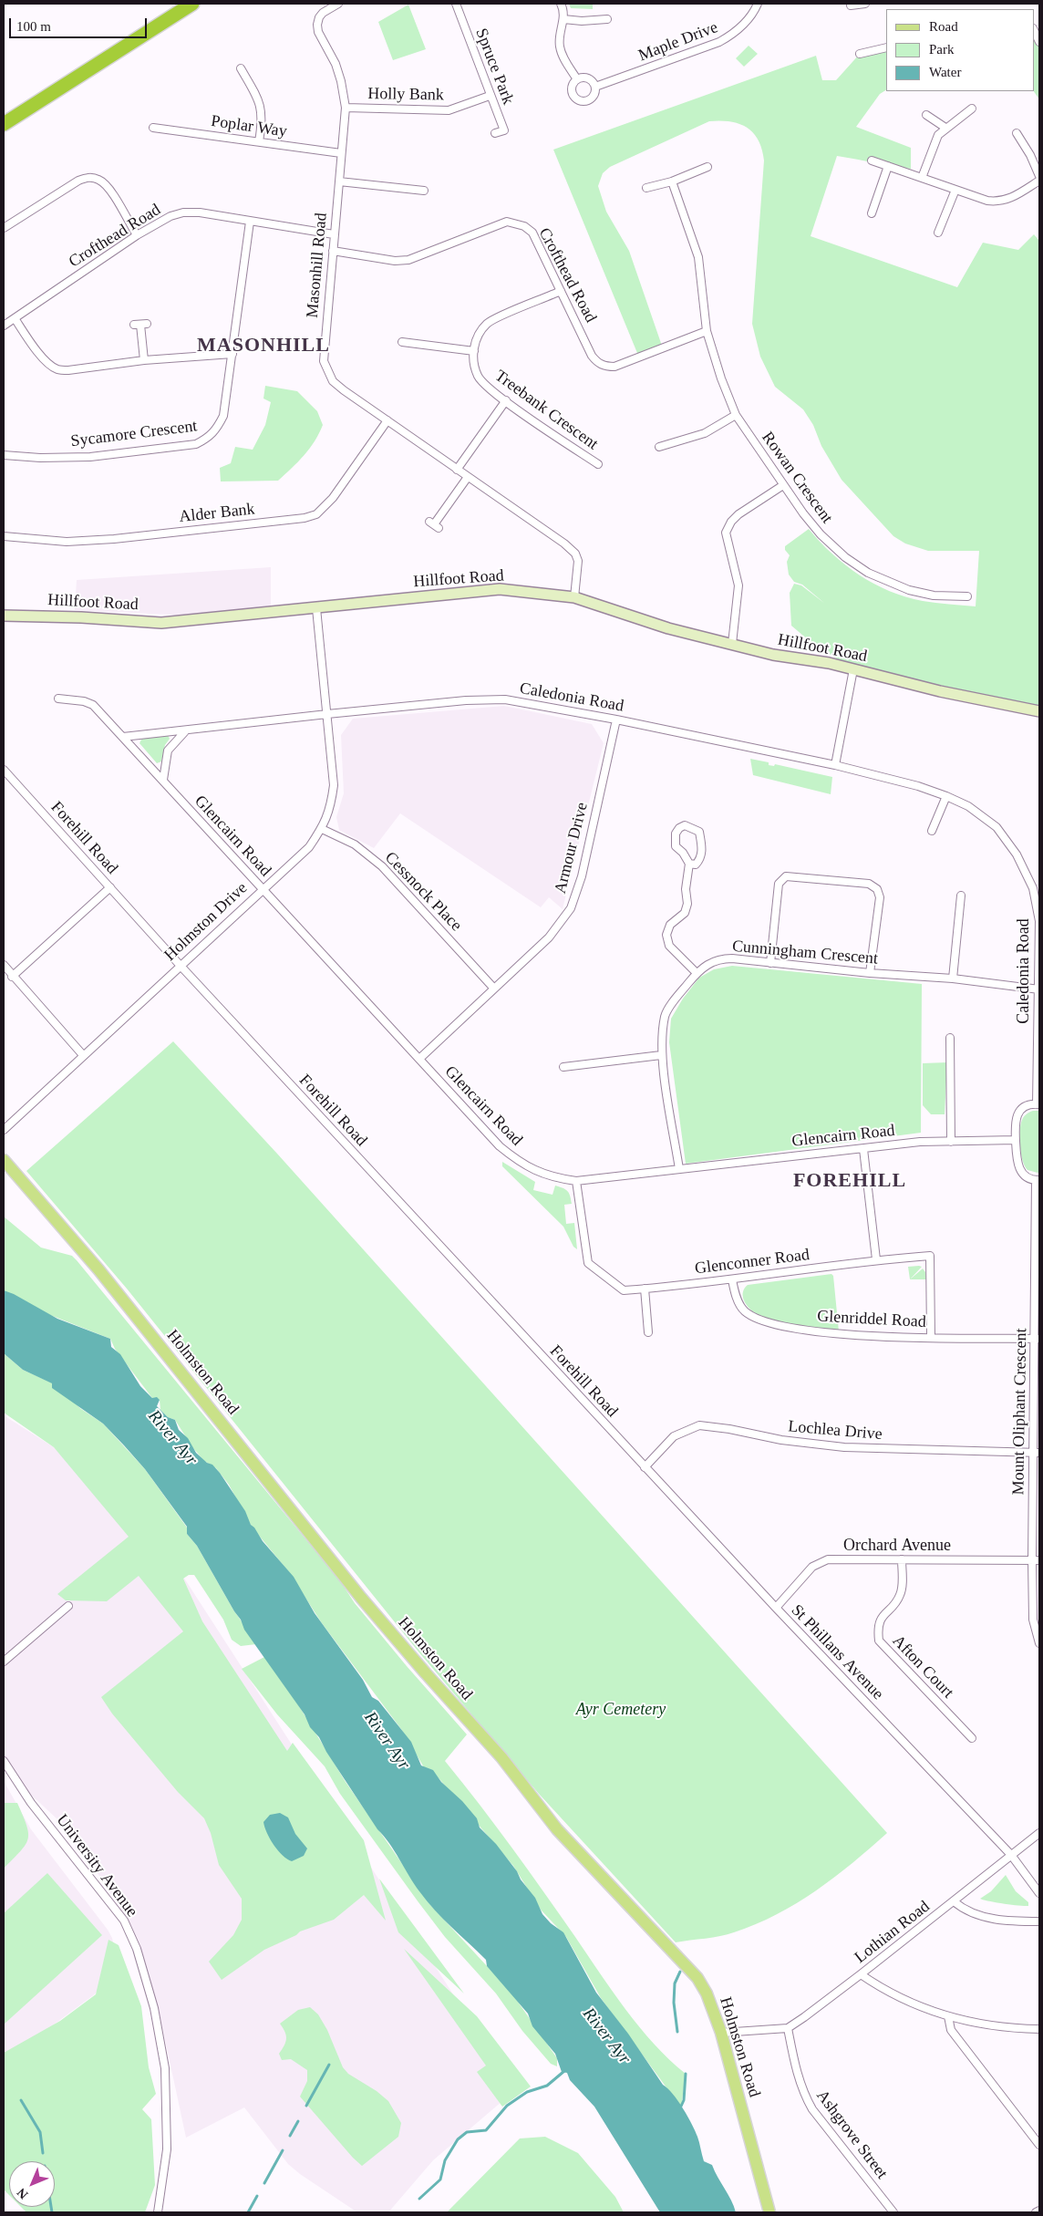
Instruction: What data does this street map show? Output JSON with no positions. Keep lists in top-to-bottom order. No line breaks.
{"streets":{"main road":["Holmston Road"],"street":["Maple Drive","Spruce Park","Holly Bank","Poplar Way","Crofthead Road","Masonhill Road","Treebank Crescent","Sycamore Crescent","Rowan Crescent","Alder Bank","Hillfoot Road","Caledonia Road","Glencairn Road","Forehill Road","Armour Drive","Cessnock Place","Holmston Drive","Cunningham Crescent","Glenconner Road","Glenriddel Road","Mount Oliphant Crescent","Lochlea Drive","Orchard Avenue","St Phillans Avenue","Afton Court","University Avenue","Lothian Road","Ashgrove Street"]},"crossings":[["Spruce Park","Holly Bank"],["Holly Bank","Masonhill Road"],["Poplar Way","Masonhill Road"],["Crofthead Road","Masonhill Road"],["Crofthead Road","Sycamore Crescent"],["Crofthead Road","Rowan Crescent"],["Masonhill Road","Alder Bank"],["Masonhill Road","Hillfoot Road"],["Hillfoot Road","Holmston Drive"],["Caledonia Road","Glencairn Road"],["Caledonia Road","Armour Drive"],["Caledonia Road","Holmston Drive"],["Caledonia Road","Cunningham Crescent"],["Glencairn Road","Armour Drive"],["Glencairn Road","Holmston Drive"],["Glencairn Road","Cunningham Crescent"],["Glencairn Road","Glenconner Road"],["Forehill Road","Holmston Drive"],["Forehill Road","Lochlea Drive"],["Forehill Road","St Phillans Avenue"],["Armour Drive","Cessnock Place"],["Cessnock Place","Holmston Drive"],["Glenconner Road","Glenriddel Road"],["Glenriddel Road","Mount Oliphant Crescent"],["Mount Oliphant Crescent","Lochlea Drive"],["Mount Oliphant Crescent","Orchard Avenue"],["Lochlea Drive","St Phillans Avenue"],["Orchard Avenue","St Phillans Avenue"],["Orchard Avenue","Afton Court"],["St Phillans Avenue","Lothian Road"],["Lothian Road","Ashgrove Street"]],"districts":["MASONHILL","FOREHILL"],"water":["River Ayr"],"parks":["Ayr Cemetery"],"legend":["Road","Park","Water"],"scale_bar":"100 m","north":"bottom left"}
